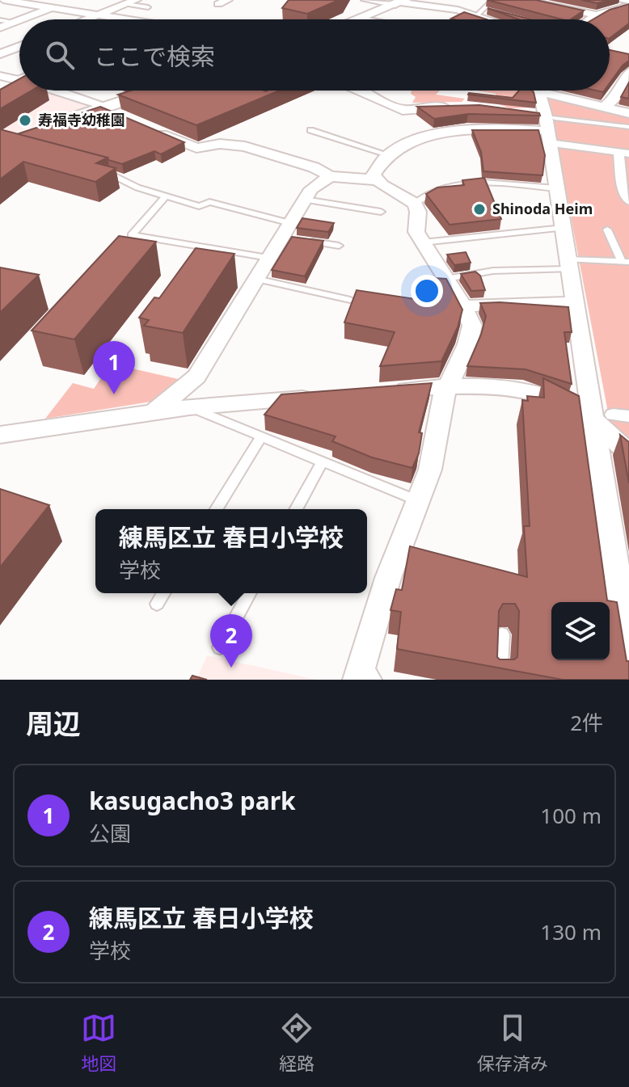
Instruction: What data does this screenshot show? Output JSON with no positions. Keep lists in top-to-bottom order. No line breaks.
{"places":["寿福寺幼稚園","Shinoda Heim"],"page":{"search":"ここで検索","pins":["1","2"],"popup":["練馬区立 春日小学校","学校"],"heading":["周辺","2件"],"list":[{"mark":"1","name":"kasugacho3 park","note":"公園","value":"100 m"},{"mark":"2","name":"練馬区立 春日小学校","note":"学校","value":"130 m"}],"nav":["地図","経路","保存済み"]}}
